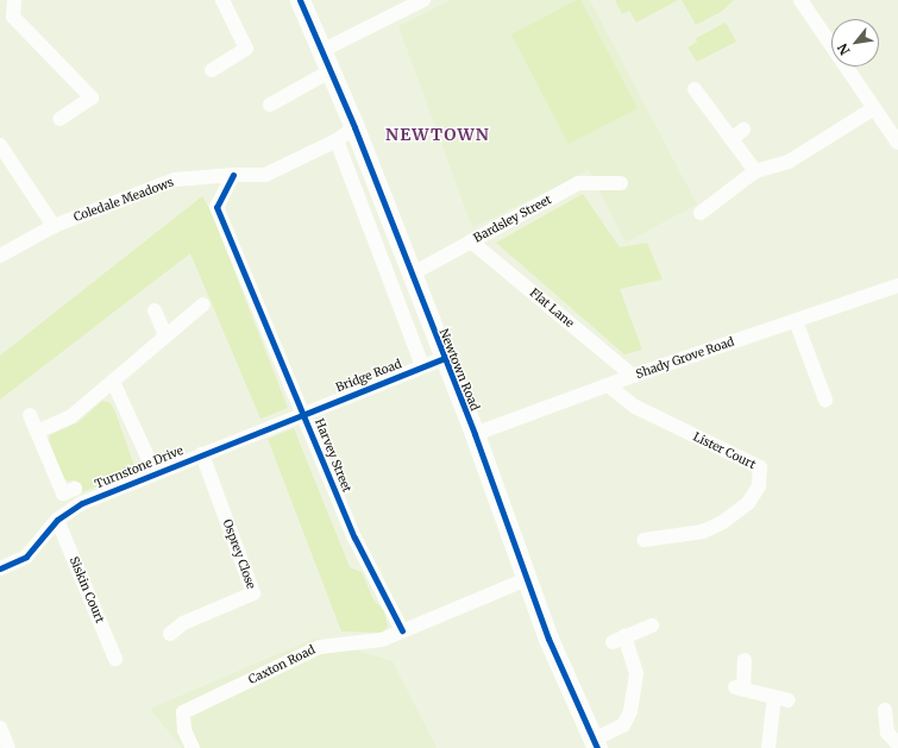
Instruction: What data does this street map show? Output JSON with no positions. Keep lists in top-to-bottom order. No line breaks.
{"streets":{"main road":["Newtown Road"],"street":["Coledale Meadows","Bardsley Street","Flat Lane","Shady Grove Road","Bridge Road","Lister Court","Harvey Street","Turnstone Drive","Osprey Close","Siskin Court","Caxton Road"]},"crossings":[["Coledale Meadows","Newtown Road"],["Coledale Meadows","Harvey Street"],["Bardsley Street","Flat Lane"],["Bardsley Street","Newtown Road"],["Flat Lane","Shady Grove Road"],["Shady Grove Road","Newtown Road"],["Shady Grove Road","Lister Court"],["Newtown Road","Bridge Road"],["Newtown Road","Caxton Road"],["Bridge Road","Harvey Street"],["Bridge Road","Turnstone Drive"],["Harvey Street","Turnstone Drive"],["Harvey Street","Caxton Road"],["Turnstone Drive","Osprey Close"],["Turnstone Drive","Siskin Court"]],"districts":["NEWTOWN"],"north":"bottom left"}
